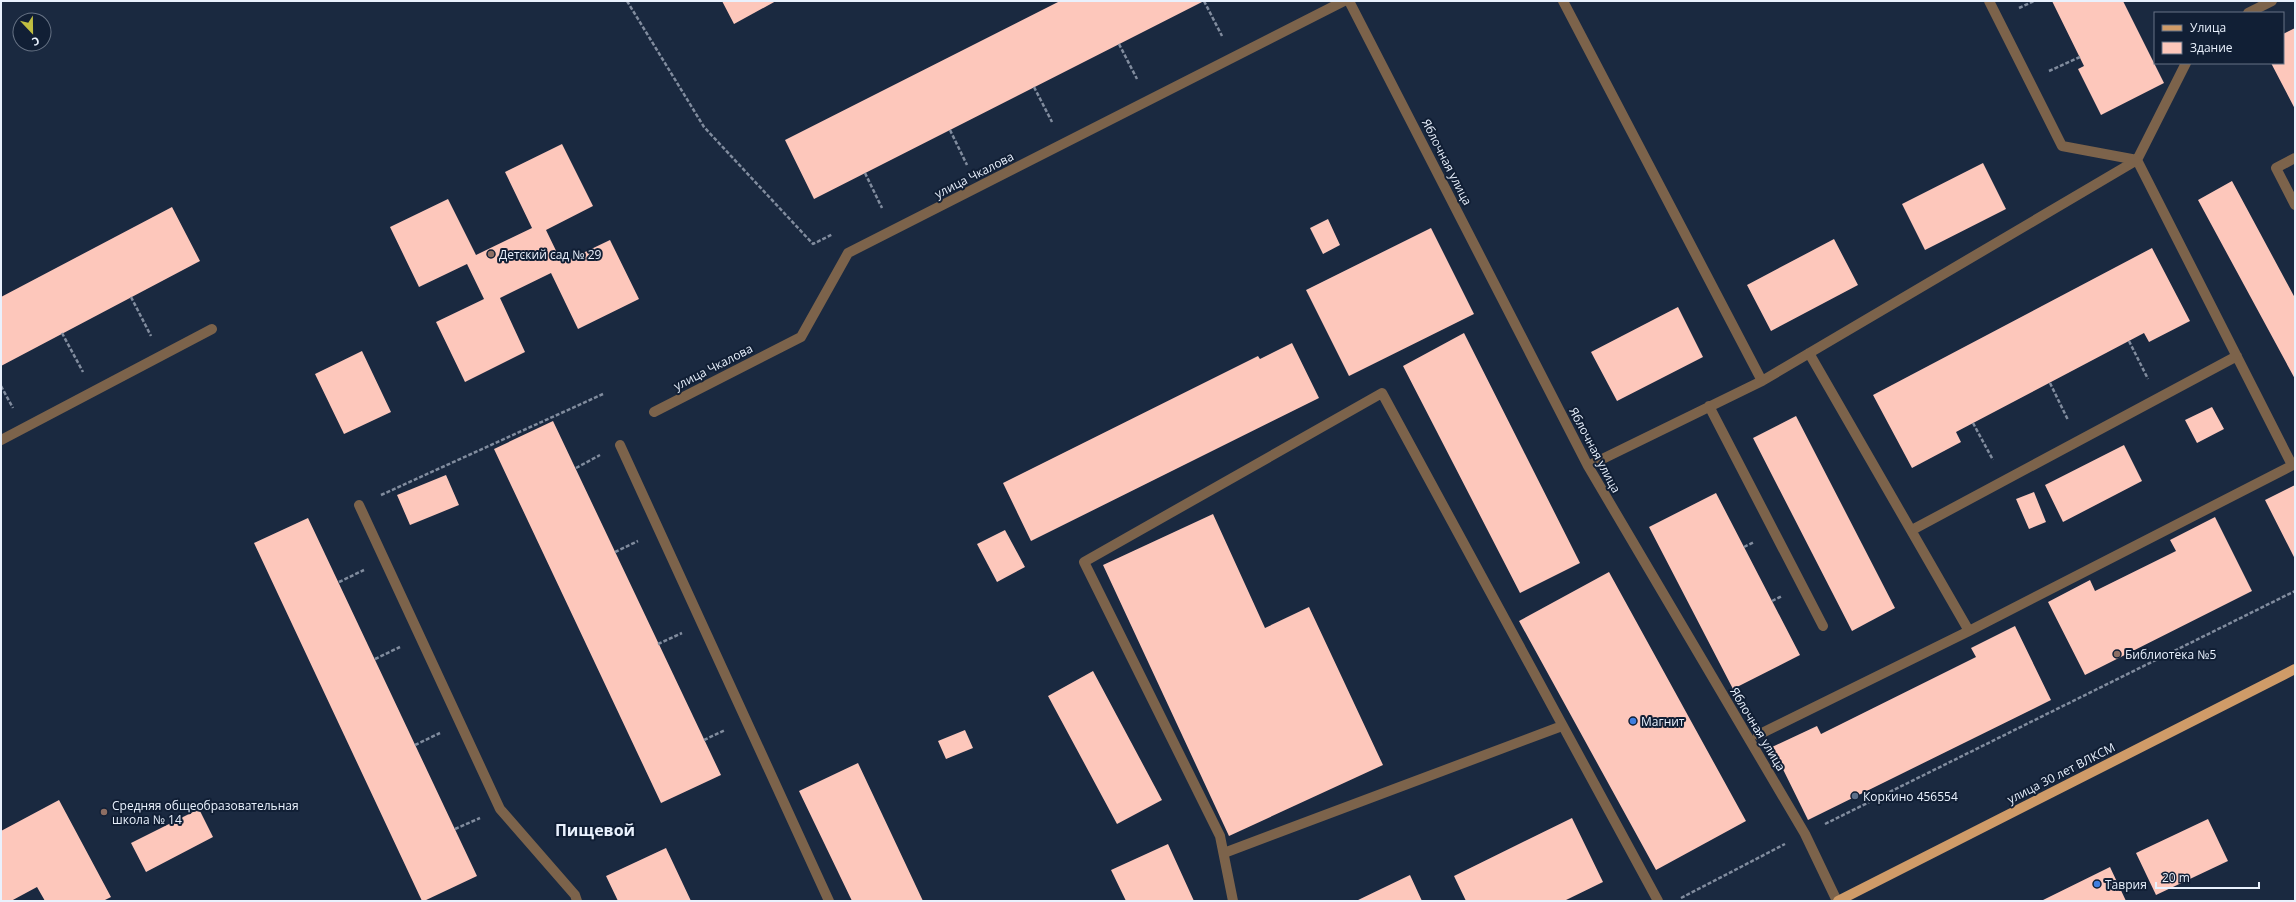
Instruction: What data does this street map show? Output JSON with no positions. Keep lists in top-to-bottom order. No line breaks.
{"streets":{"main road":["улица 30 лет ВЛКСМ"],"street":["Яблочная улица","улица Чкалова"]},"crossings":[["Яблочная улица","улица 30 лет ВЛКСМ"]],"districts":["Пищевой"],"places":["Детский сад № 29","Библиотека №5","Магнит","Коркино 456554","Средняя общеобразовательная школа № 14","Таврия"],"legend":["Улица","Здание"],"scale_bar":"20 m","north":"bottom"}
